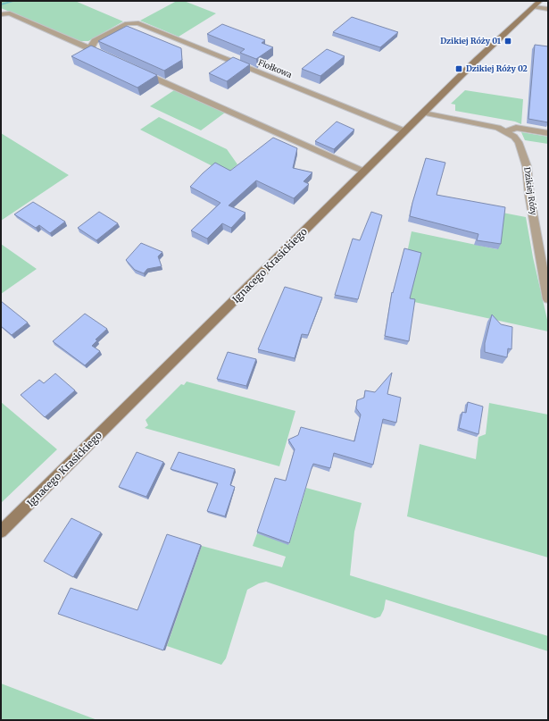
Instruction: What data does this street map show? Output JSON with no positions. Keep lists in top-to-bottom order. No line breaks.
{"streets":{"street":["Fiołkowa","Dzikiej Róży","Ignacego Krasickiego"]},"crossings":[["Fiołkowa","Ignacego Krasickiego"],["Dzikiej Róży","Ignacego Krasickiego"]],"places":{"transit":["Dzikiej Róży 01","Dzikiej Róży 02"]}}
